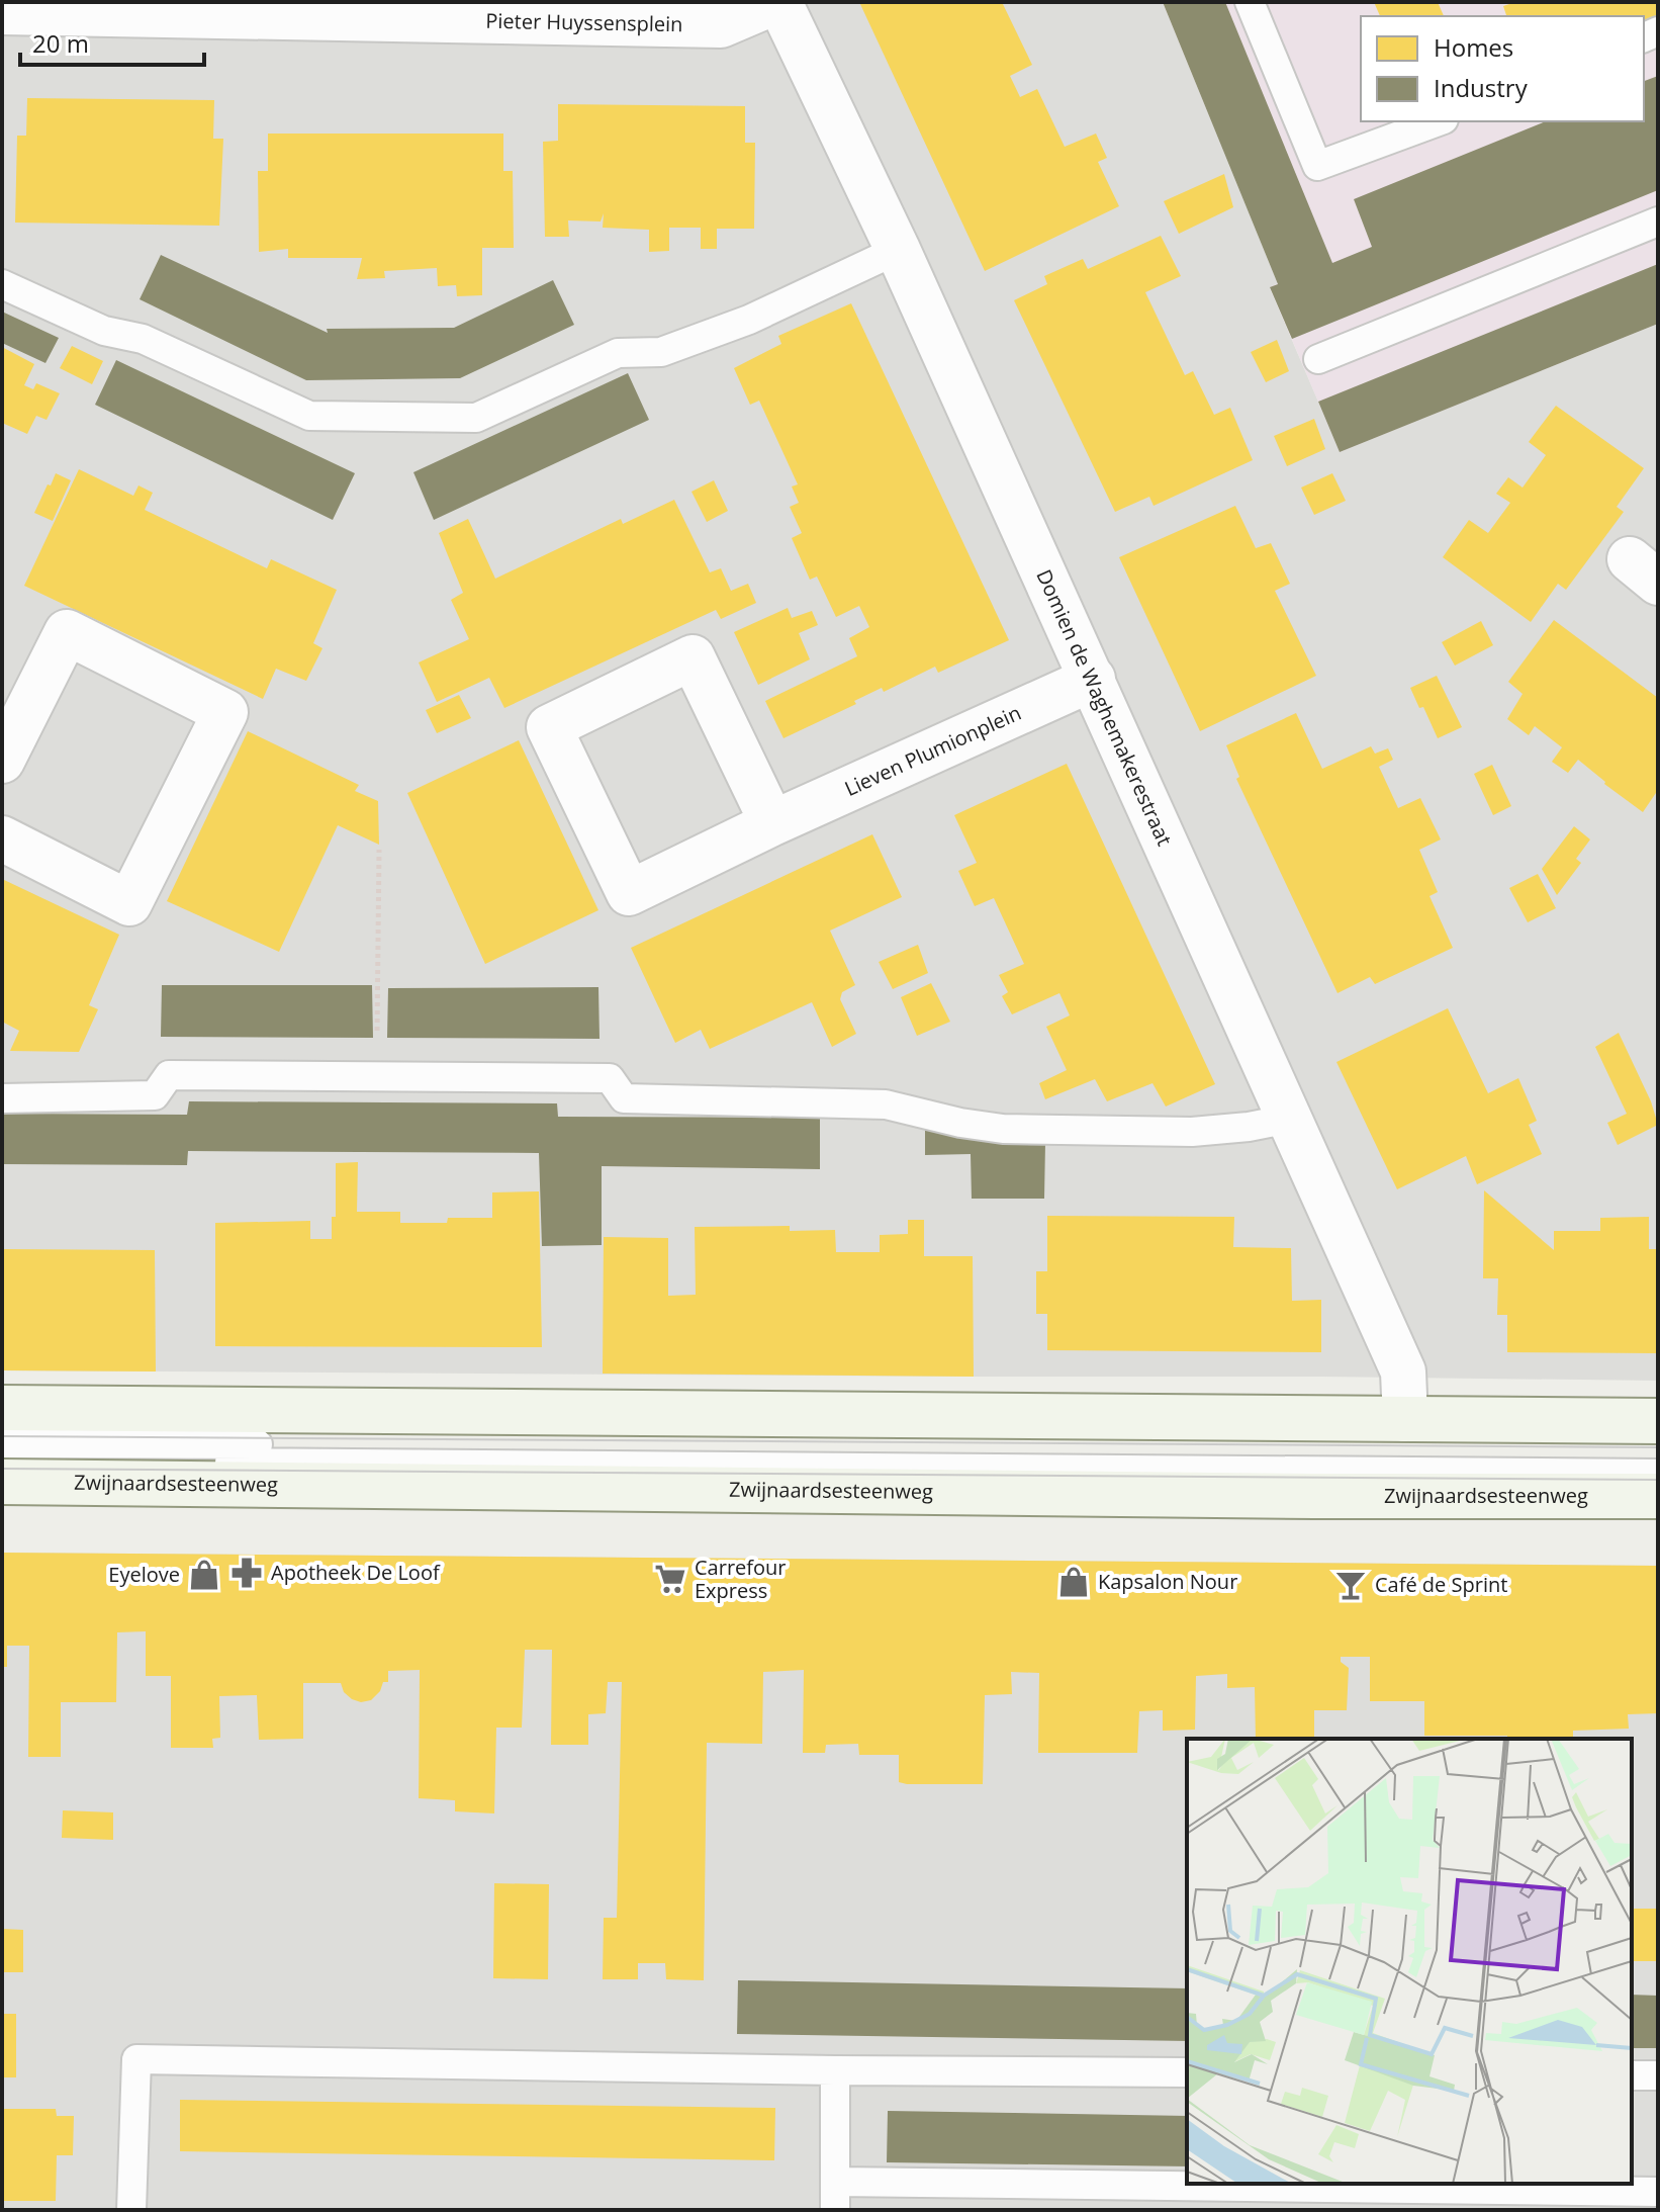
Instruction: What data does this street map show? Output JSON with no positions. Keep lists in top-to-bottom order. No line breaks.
{"streets":{"street":["Pieter Huyssensplein","Domien de Waghemakerestraat","Lieven Plumionplein","Zwijnaardsesteenweg"]},"crossings":[["Pieter Huyssensplein","Domien de Waghemakerestraat"],["Domien de Waghemakerestraat","Lieven Plumionplein"]],"places":{"pharmacy":["Apotheek De Loof"],"shop":["Eyelove","Kapsalon Nour"],"supermarket":["Carrefour Express"],"bar":["Café de Sprint"]},"legend":["Homes","Industry"],"scale_bar":"20 m"}
